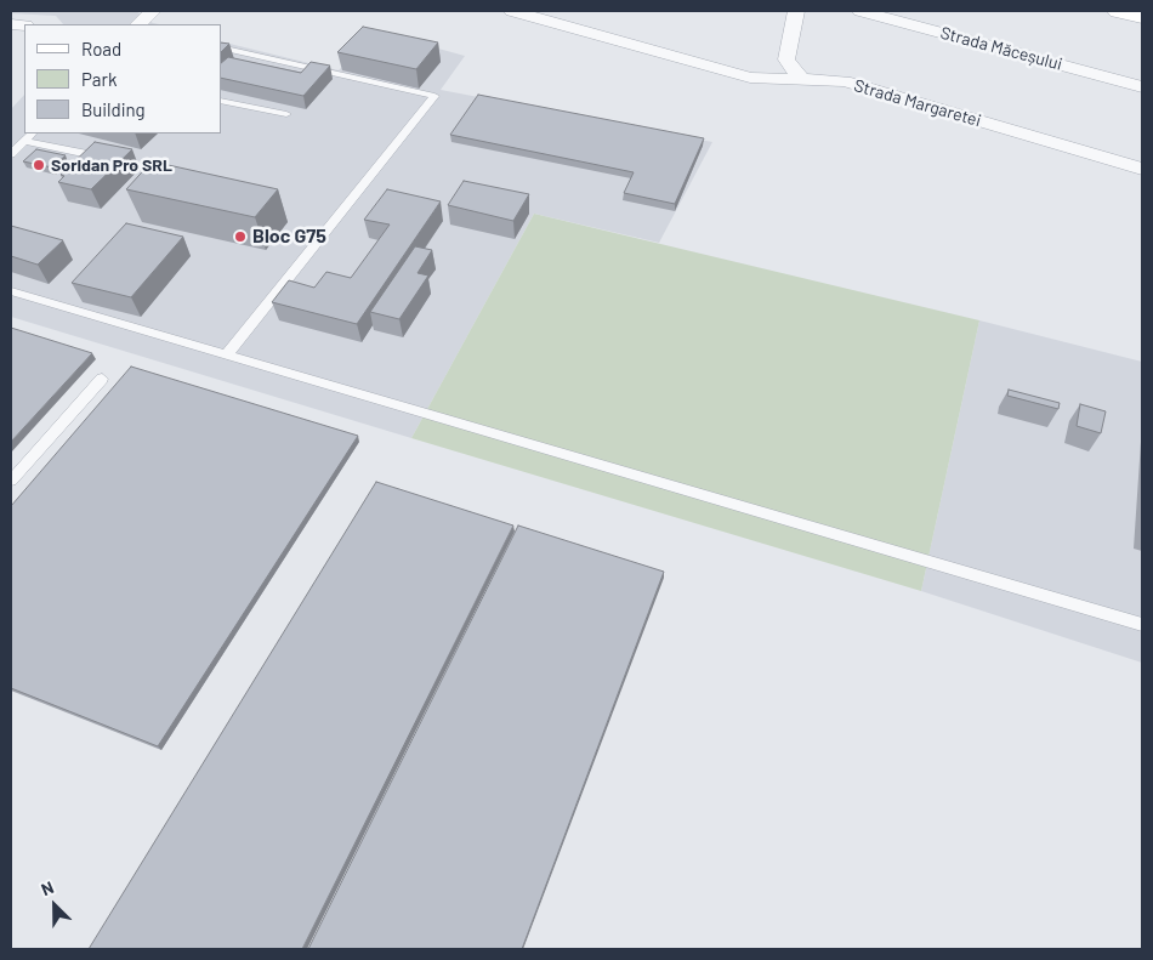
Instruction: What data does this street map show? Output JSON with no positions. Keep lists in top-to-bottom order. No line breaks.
{"streets":{"street":["Strada Măceșului","Strada Margaretei"]},"places":["Soridan Pro SRL","Bloc G75"],"legend":["Road","Park","Building"],"north":"top left"}
